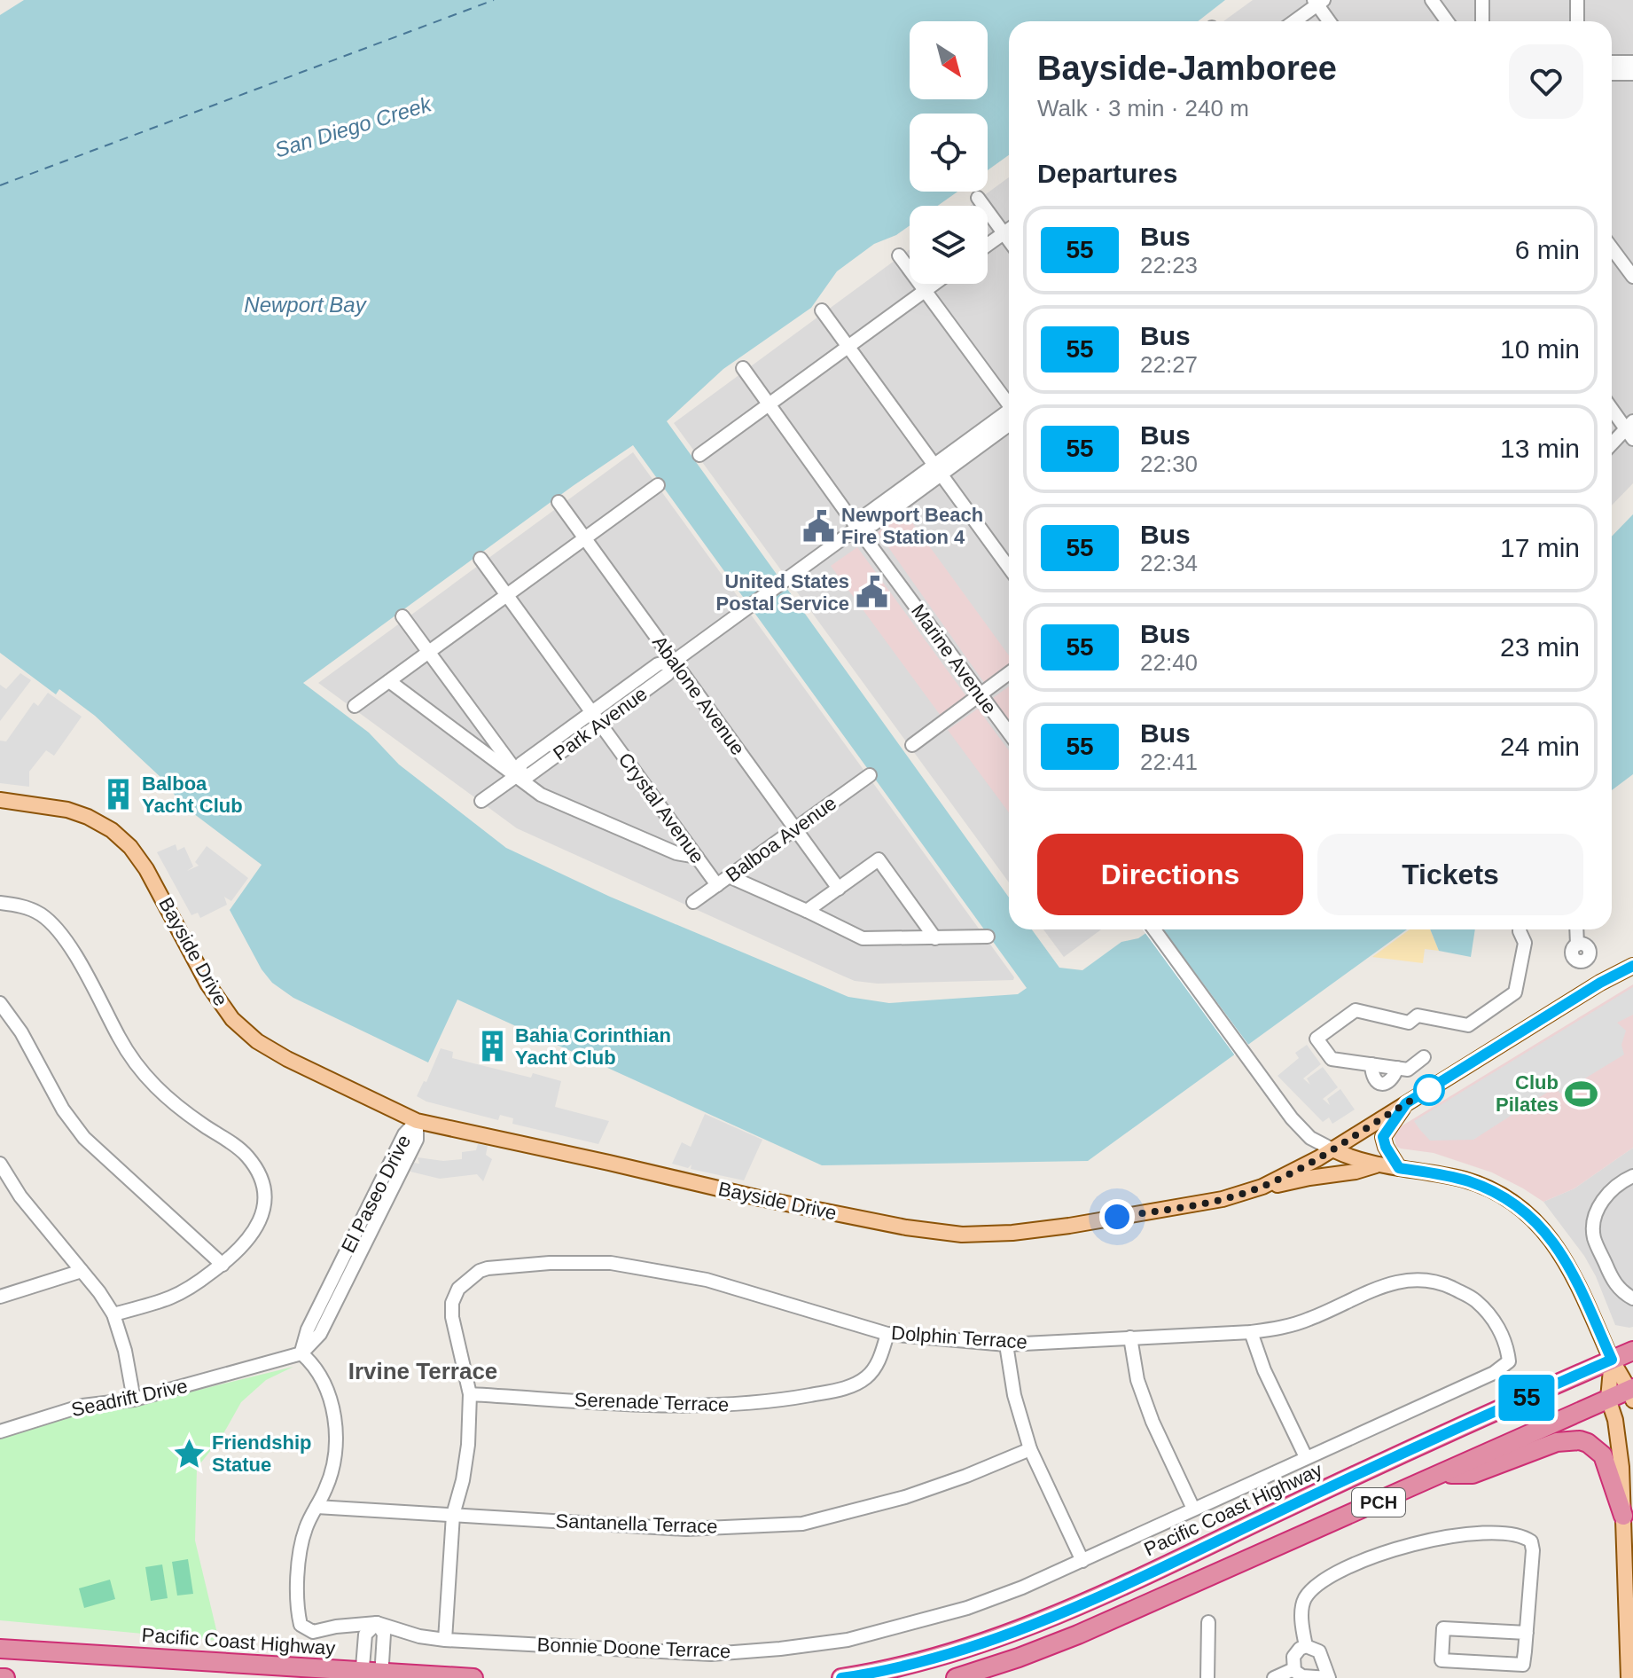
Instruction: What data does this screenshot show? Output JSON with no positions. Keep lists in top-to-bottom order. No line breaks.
{"streets":{"highway":["PCH","Pacific Coast Highway"],"main road":["Bayside Drive"],"street":["Marine Avenue","Abalone Avenue","Park Avenue","Crystal Avenue","Balboa Avenue","El Paseo Drive","Dolphin Terrace","Seadrift Drive","Serenade Terrace","Santanella Terrace","Bonnie Doone Terrace"]},"crossings":[["Marine Avenue","Park Avenue"],["Abalone Avenue","Park Avenue"],["Abalone Avenue","Balboa Avenue"],["Park Avenue","Crystal Avenue"],["Crystal Avenue","Balboa Avenue"],["Bayside Drive","El Paseo Drive"],["El Paseo Drive","Seadrift Drive"],["Dolphin Terrace","Serenade Terrace"],["Dolphin Terrace","Bonnie Doone Terrace"],["Santanella Terrace","Bonnie Doone Terrace"]],"districts":["Irvine Terrace"],"water":["San Diego Creek","Newport Bay"],"places":{"public building":["Newport Beach Fire Station 4","United States Postal Service"],"building":["Balboa Yacht Club","Bahia Corinthian Yacht Club"],"sports":["Club Pilates"],"place":["Friendship Statue"]},"lines":["bus line 55"],"north":"bottom right","page":{"on_map":"55","heading":[["Bayside-Jamboree","Walk · 3 min · 240 m"],"Departures"],"list":[{"mark":"55","name":"Bus","note":"22:23","value":"6 min"},{"mark":"55","name":"Bus","note":"22:27","value":"10 min"},{"mark":"55","name":"Bus","note":"22:30","value":"13 min"},{"mark":"55","name":"Bus","note":"22:34","value":"17 min"},{"mark":"55","name":"Bus","note":"22:40","value":"23 min"},{"mark":"55","name":"Bus","note":"22:41","value":"24 min"}],"buttons":["Directions","Tickets"]}}
